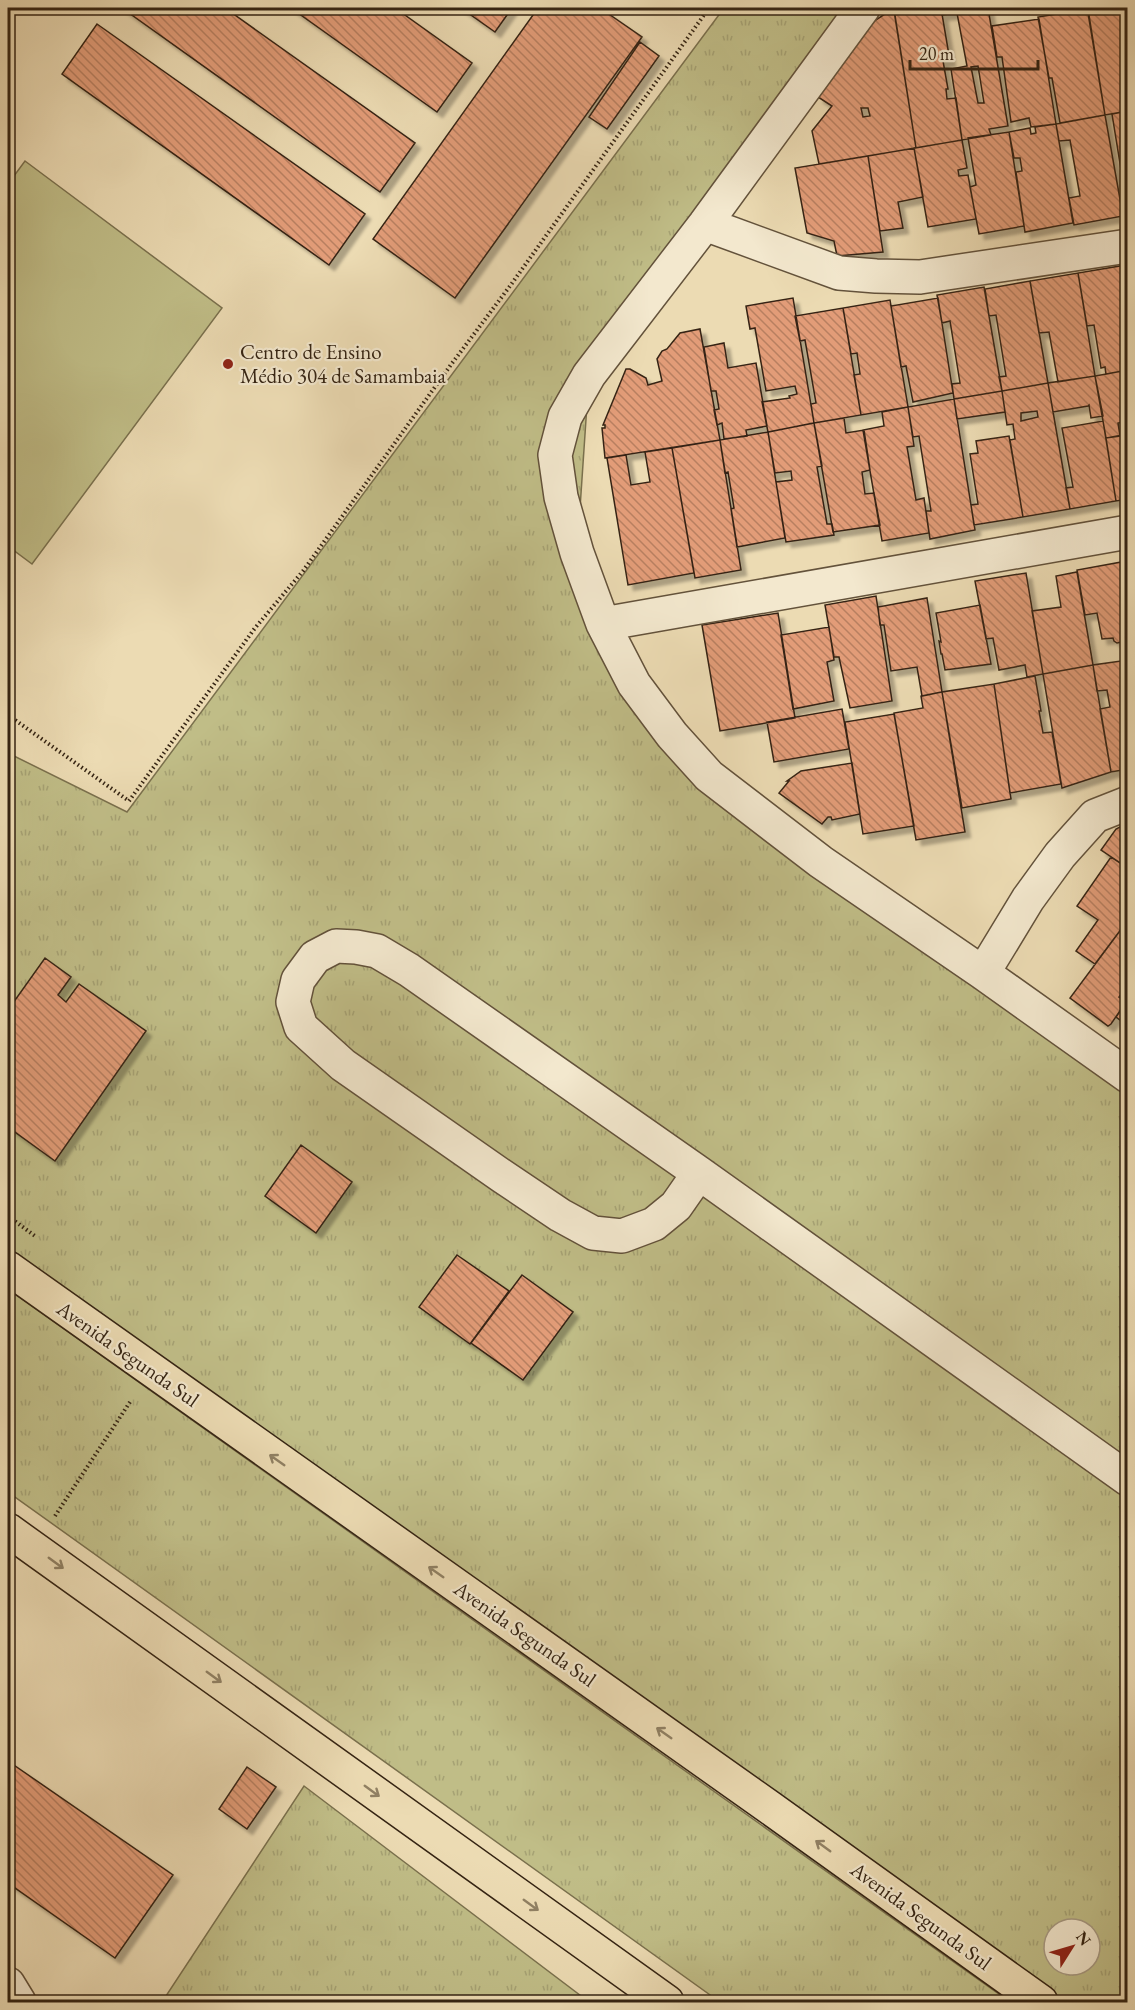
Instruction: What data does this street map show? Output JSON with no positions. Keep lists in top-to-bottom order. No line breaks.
{"streets":{"main road":["Avenida Segunda Sul"]},"places":["Centro de Ensino Médio 304 de Samambaia"],"scale_bar":"20 m","north":"top right"}
